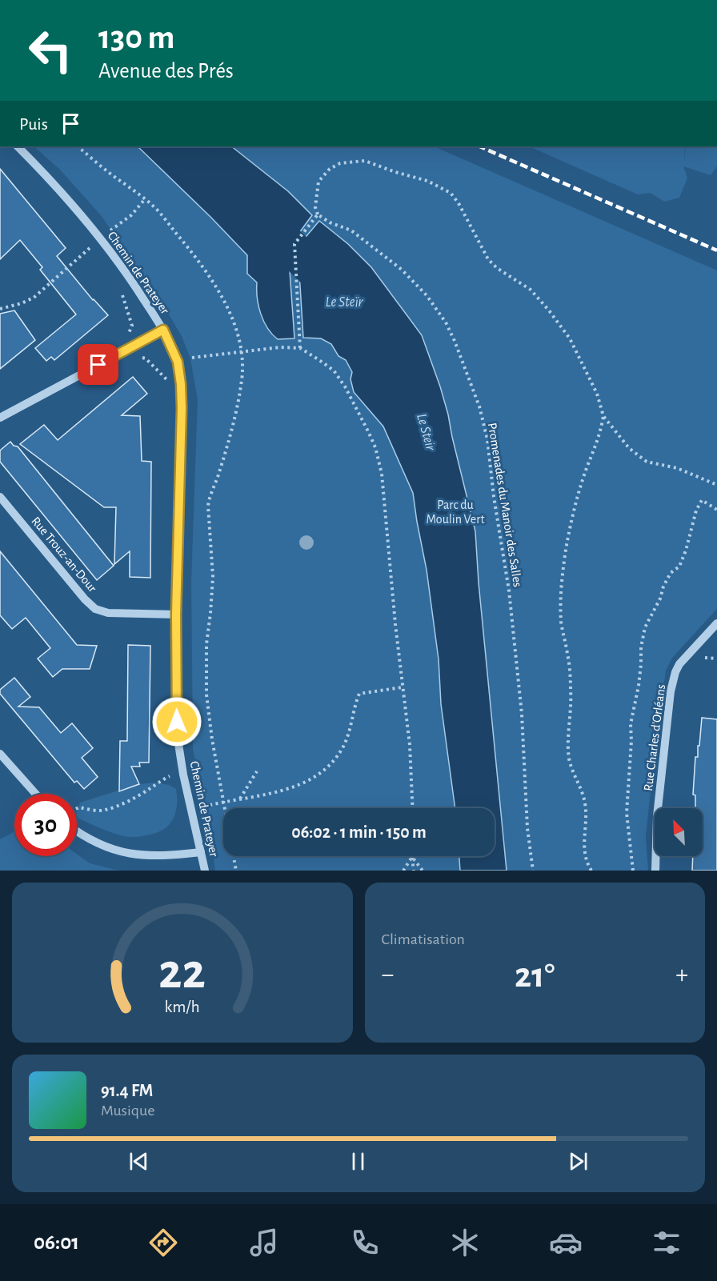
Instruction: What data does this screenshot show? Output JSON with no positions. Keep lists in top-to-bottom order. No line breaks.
{"streets":{"street":["Chemin de Prateyer","Rue Trouz-an-Dour","Rue Charles d'Orléans"],"path":["Promenades du Manoir des Salles"]},"crossings":[["Chemin de Prateyer","Rue Trouz-an-Dour"]],"water":["Le Steïr","Le Steir"],"parks":["Parc du Moulin Vert"],"north":"top left","page":{"turn":["130 m","Avenue des Prés"],"then":"Puis","limit":"30","trip":"06:02 · 1 min · 150 m","tile":"Climatisation","heat":["−","21°","+"],"song":["91.4 FM","Musique"],"tabs":"06:01","gauge":["22","km/h"]}}
